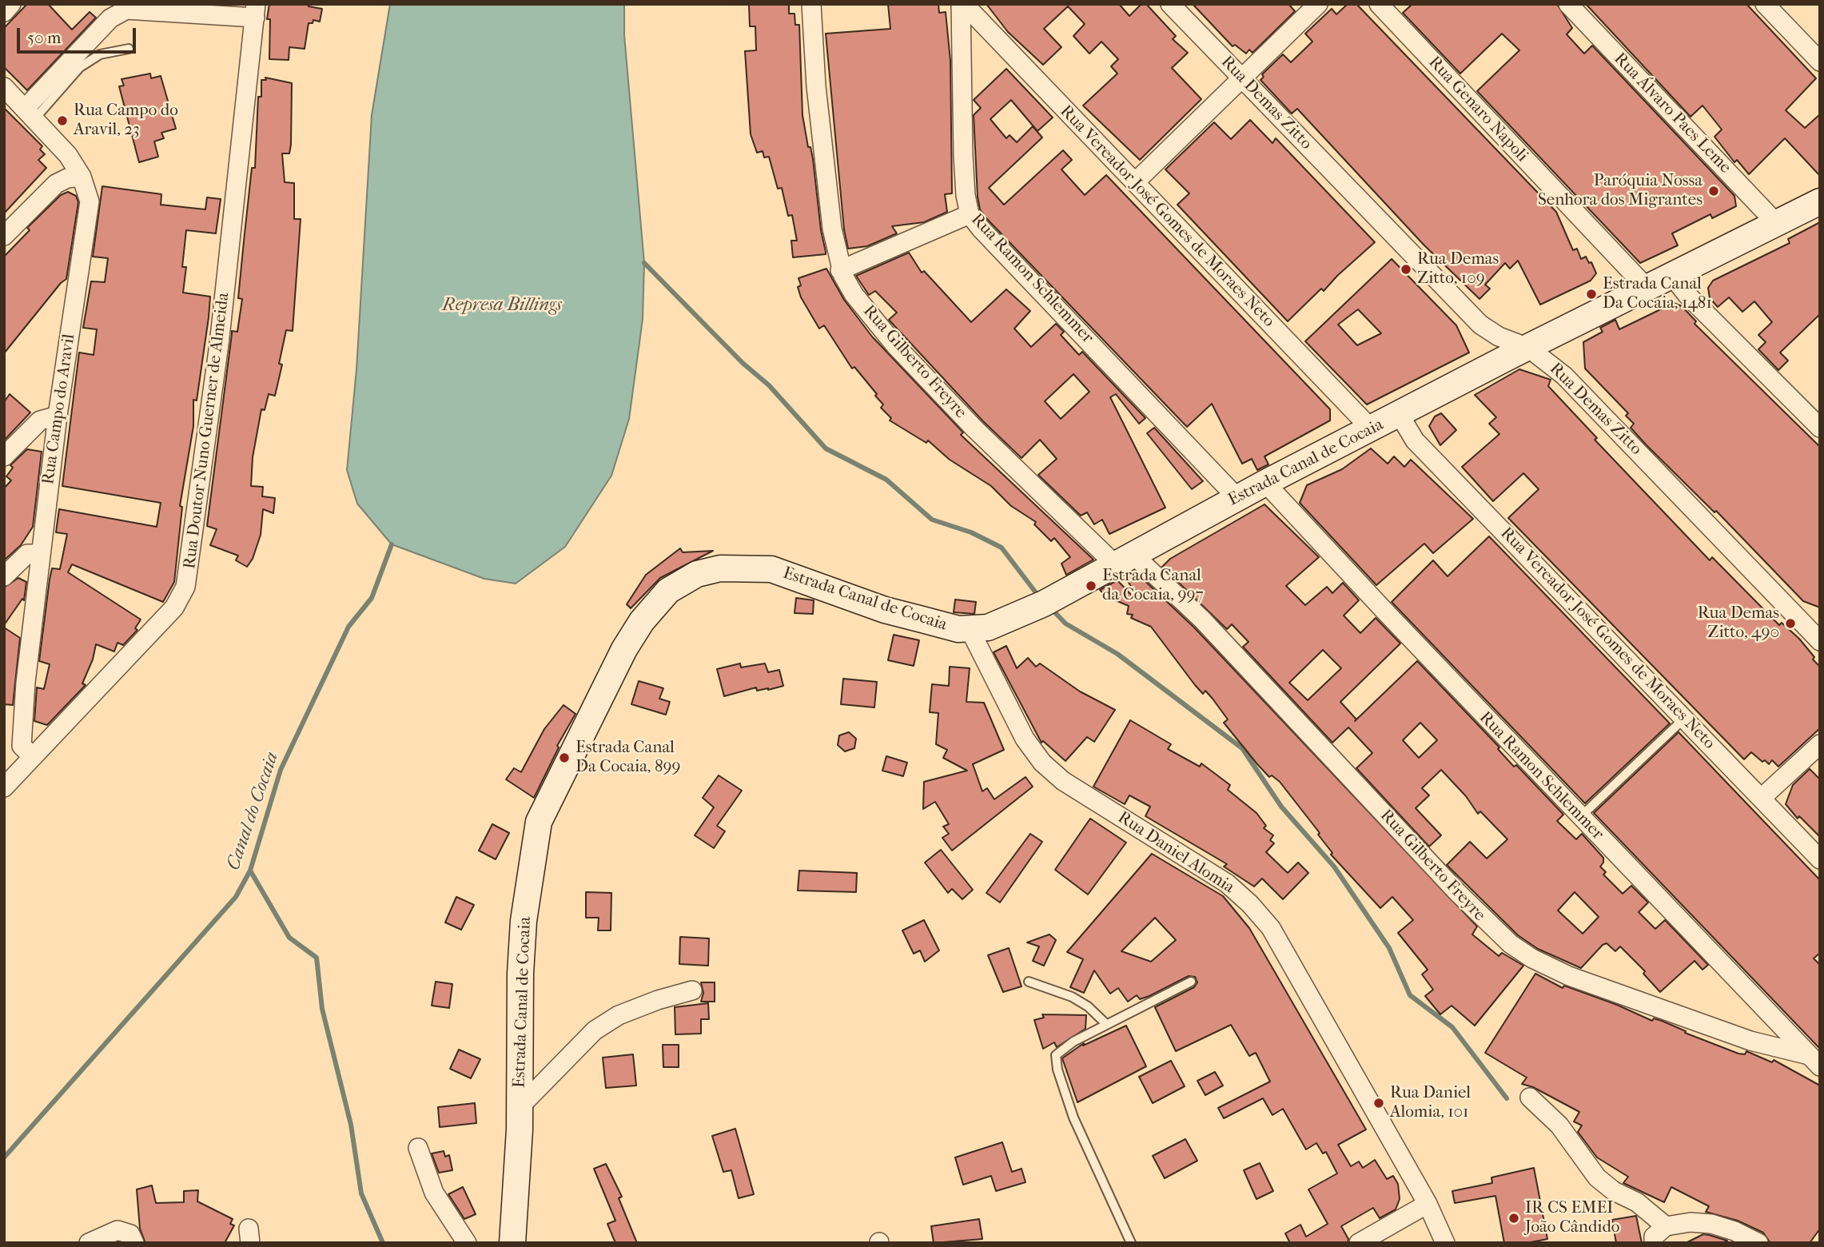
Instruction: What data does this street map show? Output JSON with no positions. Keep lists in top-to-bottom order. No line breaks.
{"streets":{"main road":["Estrada Canal de Cocaia"],"street":["Rua Demas Zitto","Rua Genaro Napoli","Rua Álvaro Paes Leme","Rua Vereador José Gomes de Moraes Neto","Rua Ramon Schlemmer","Rua Gilberto Freyre","Rua Campo do Aravil","Rua Doutor Nuno Guerner de Almeida","Rua Daniel Alomia"]},"crossings":[["Rua Demas Zitto","Estrada Canal de Cocaia"],["Rua Genaro Napoli","Estrada Canal de Cocaia"],["Rua Álvaro Paes Leme","Estrada Canal de Cocaia"],["Rua Vereador José Gomes de Moraes Neto","Rua Ramon Schlemmer"],["Rua Vereador José Gomes de Moraes Neto","Estrada Canal de Cocaia"],["Rua Ramon Schlemmer","Rua Gilberto Freyre"],["Rua Ramon Schlemmer","Estrada Canal de Cocaia"],["Rua Gilberto Freyre","Estrada Canal de Cocaia"],["Rua Campo do Aravil","Rua Doutor Nuno Guerner de Almeida"],["Estrada Canal de Cocaia","Rua Daniel Alomia"]],"water":["Represa Billings","Canal do Cocaia"],"places":["Rua Campo do Aravil, 23","Paróquia Nossa Senhora dos Migrantes","Rua Demas Zitto, 109","Estrada Canal Da Cocaia, 1481","Estrada Canal da Cocaia, 997","Rua Demas Zitto, 490","Estrada Canal Da Cocaia, 899","Rua Daniel Alomia, 101","IR CS EMEI João Cândido"],"scale_bar":"50 m"}
